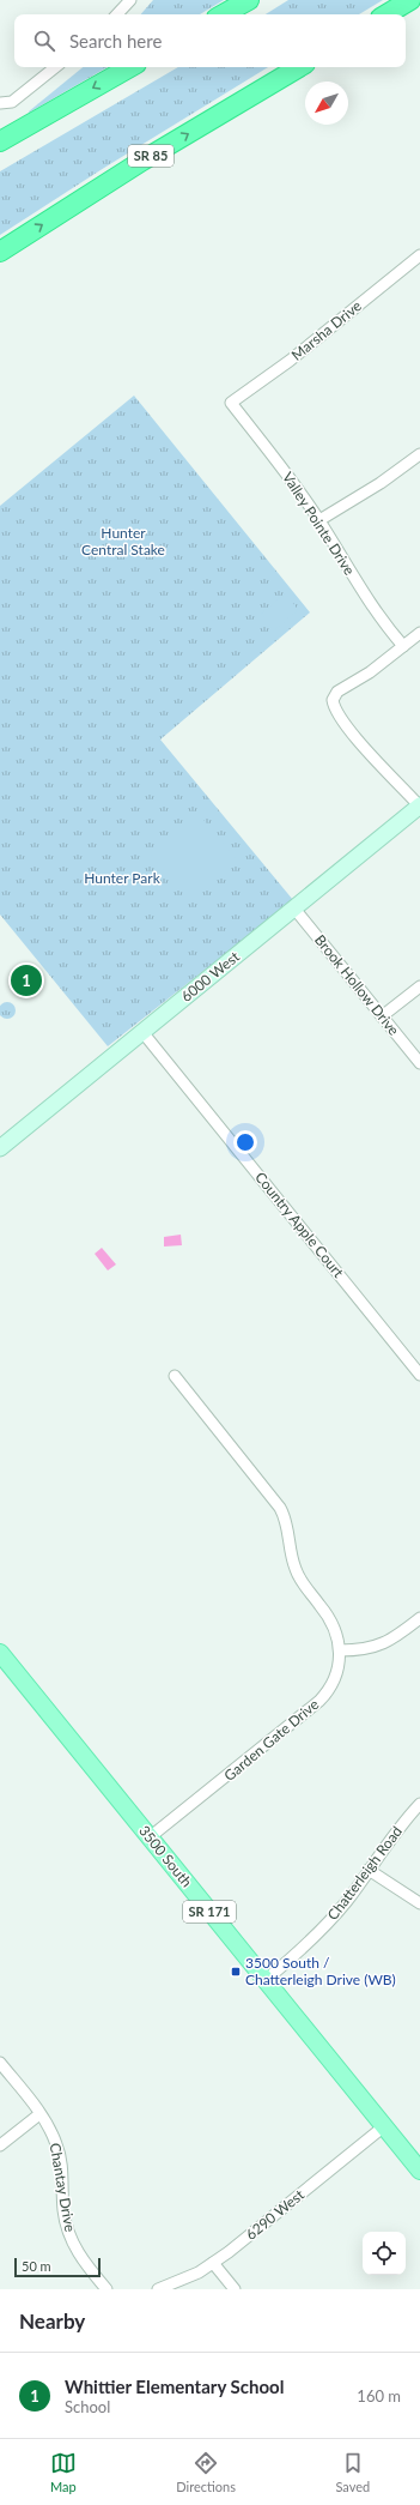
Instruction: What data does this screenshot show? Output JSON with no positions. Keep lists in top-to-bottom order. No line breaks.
{"streets":{"highway":["SR 85"],"main road":["3500 South","SR 171"],"street":["Marsha Drive","Valley Pointe Drive","6000 West","Brook Hollow Drive","Country Apple Court","Garden Gate Drive","Chatterleigh Road","Chantay Drive","6290 West"]},"crossings":[["Marsha Drive","Valley Pointe Drive"],["6000 West","Brook Hollow Drive"],["6000 West","Country Apple Court"],["Garden Gate Drive","3500 South"],["3500 South","Chatterleigh Road"],["3500 South","6290 West"]],"parks":["Hunter Central Stake","Hunter Park"],"places":{"transit":["3500 South / Chatterleigh Drive (WB)"]},"scale_bar":"50 m","north":"bottom left","page":{"search":"Search here","pins":"1","scale":"50 m","heading":"Nearby","list":[{"mark":"1","name":"Whittier Elementary School","note":"School","value":"160 m"}],"nav":["Map","Directions","Saved"]}}
